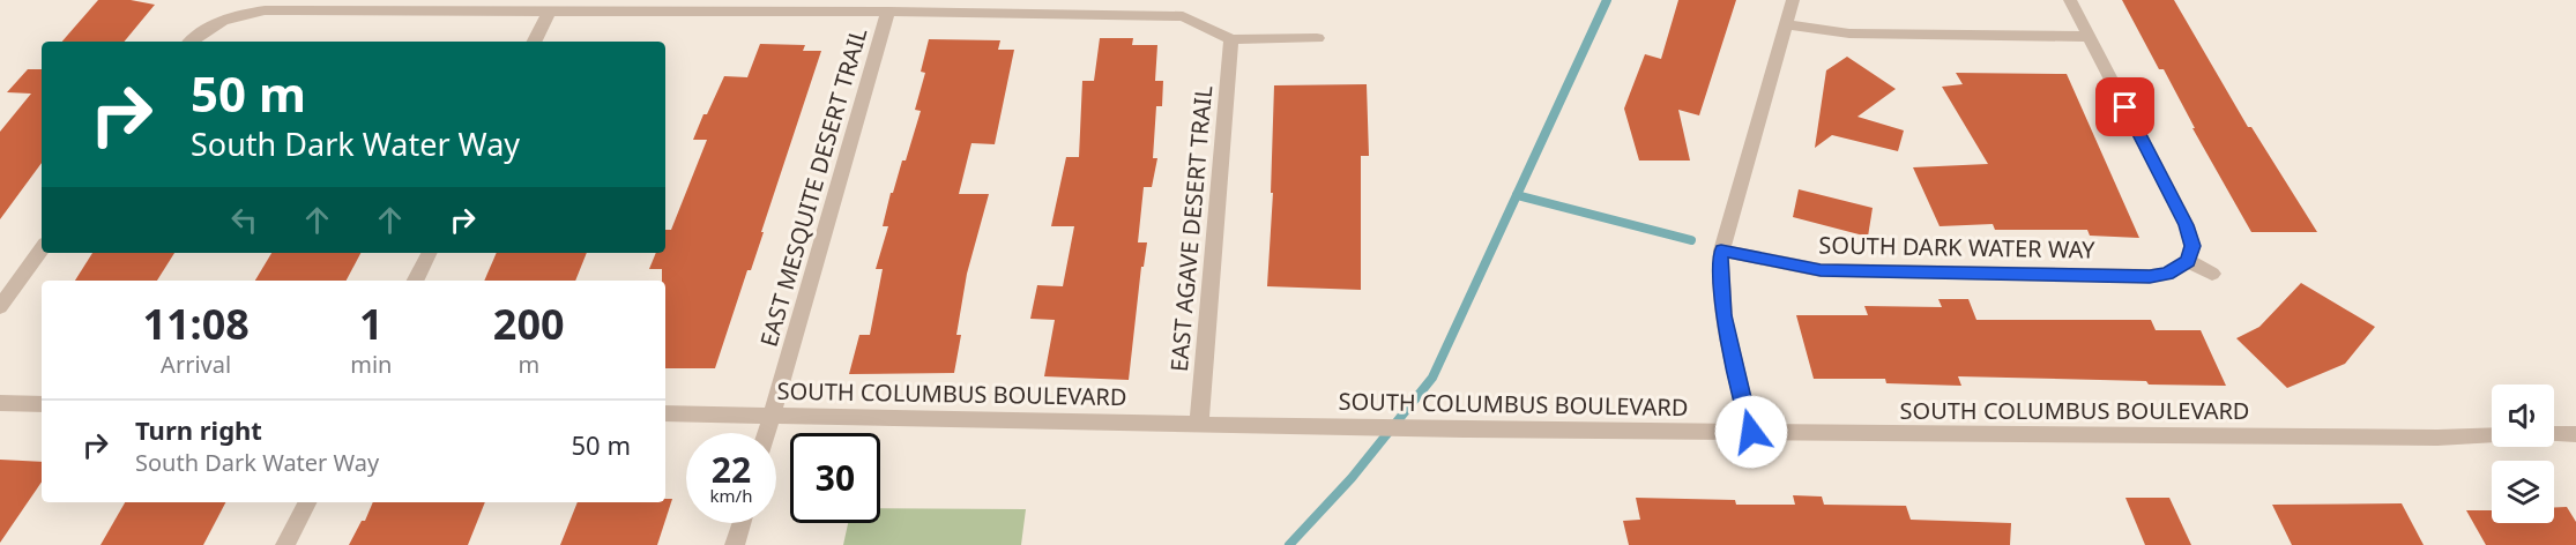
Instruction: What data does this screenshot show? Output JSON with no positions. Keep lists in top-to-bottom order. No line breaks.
{"streets":{"street":["EAST MESQUITE DESERT TRAIL","EAST AGAVE DESERT TRAIL","SOUTH DARK WATER WAY","SOUTH COLUMBUS BOULEVARD"]},"crossings":[["EAST MESQUITE DESERT TRAIL","SOUTH COLUMBUS BOULEVARD"],["EAST AGAVE DESERT TRAIL","SOUTH COLUMBUS BOULEVARD"]],"page":{"turn":["50 m","South Dark Water Way"],"eta":["11:08","Arrival","1","min","200","m"],"list":[{"name":"Turn right","note":"South Dark Water Way","value":"50 m"}],"speed":"22 km/h","limit":"30"}}
